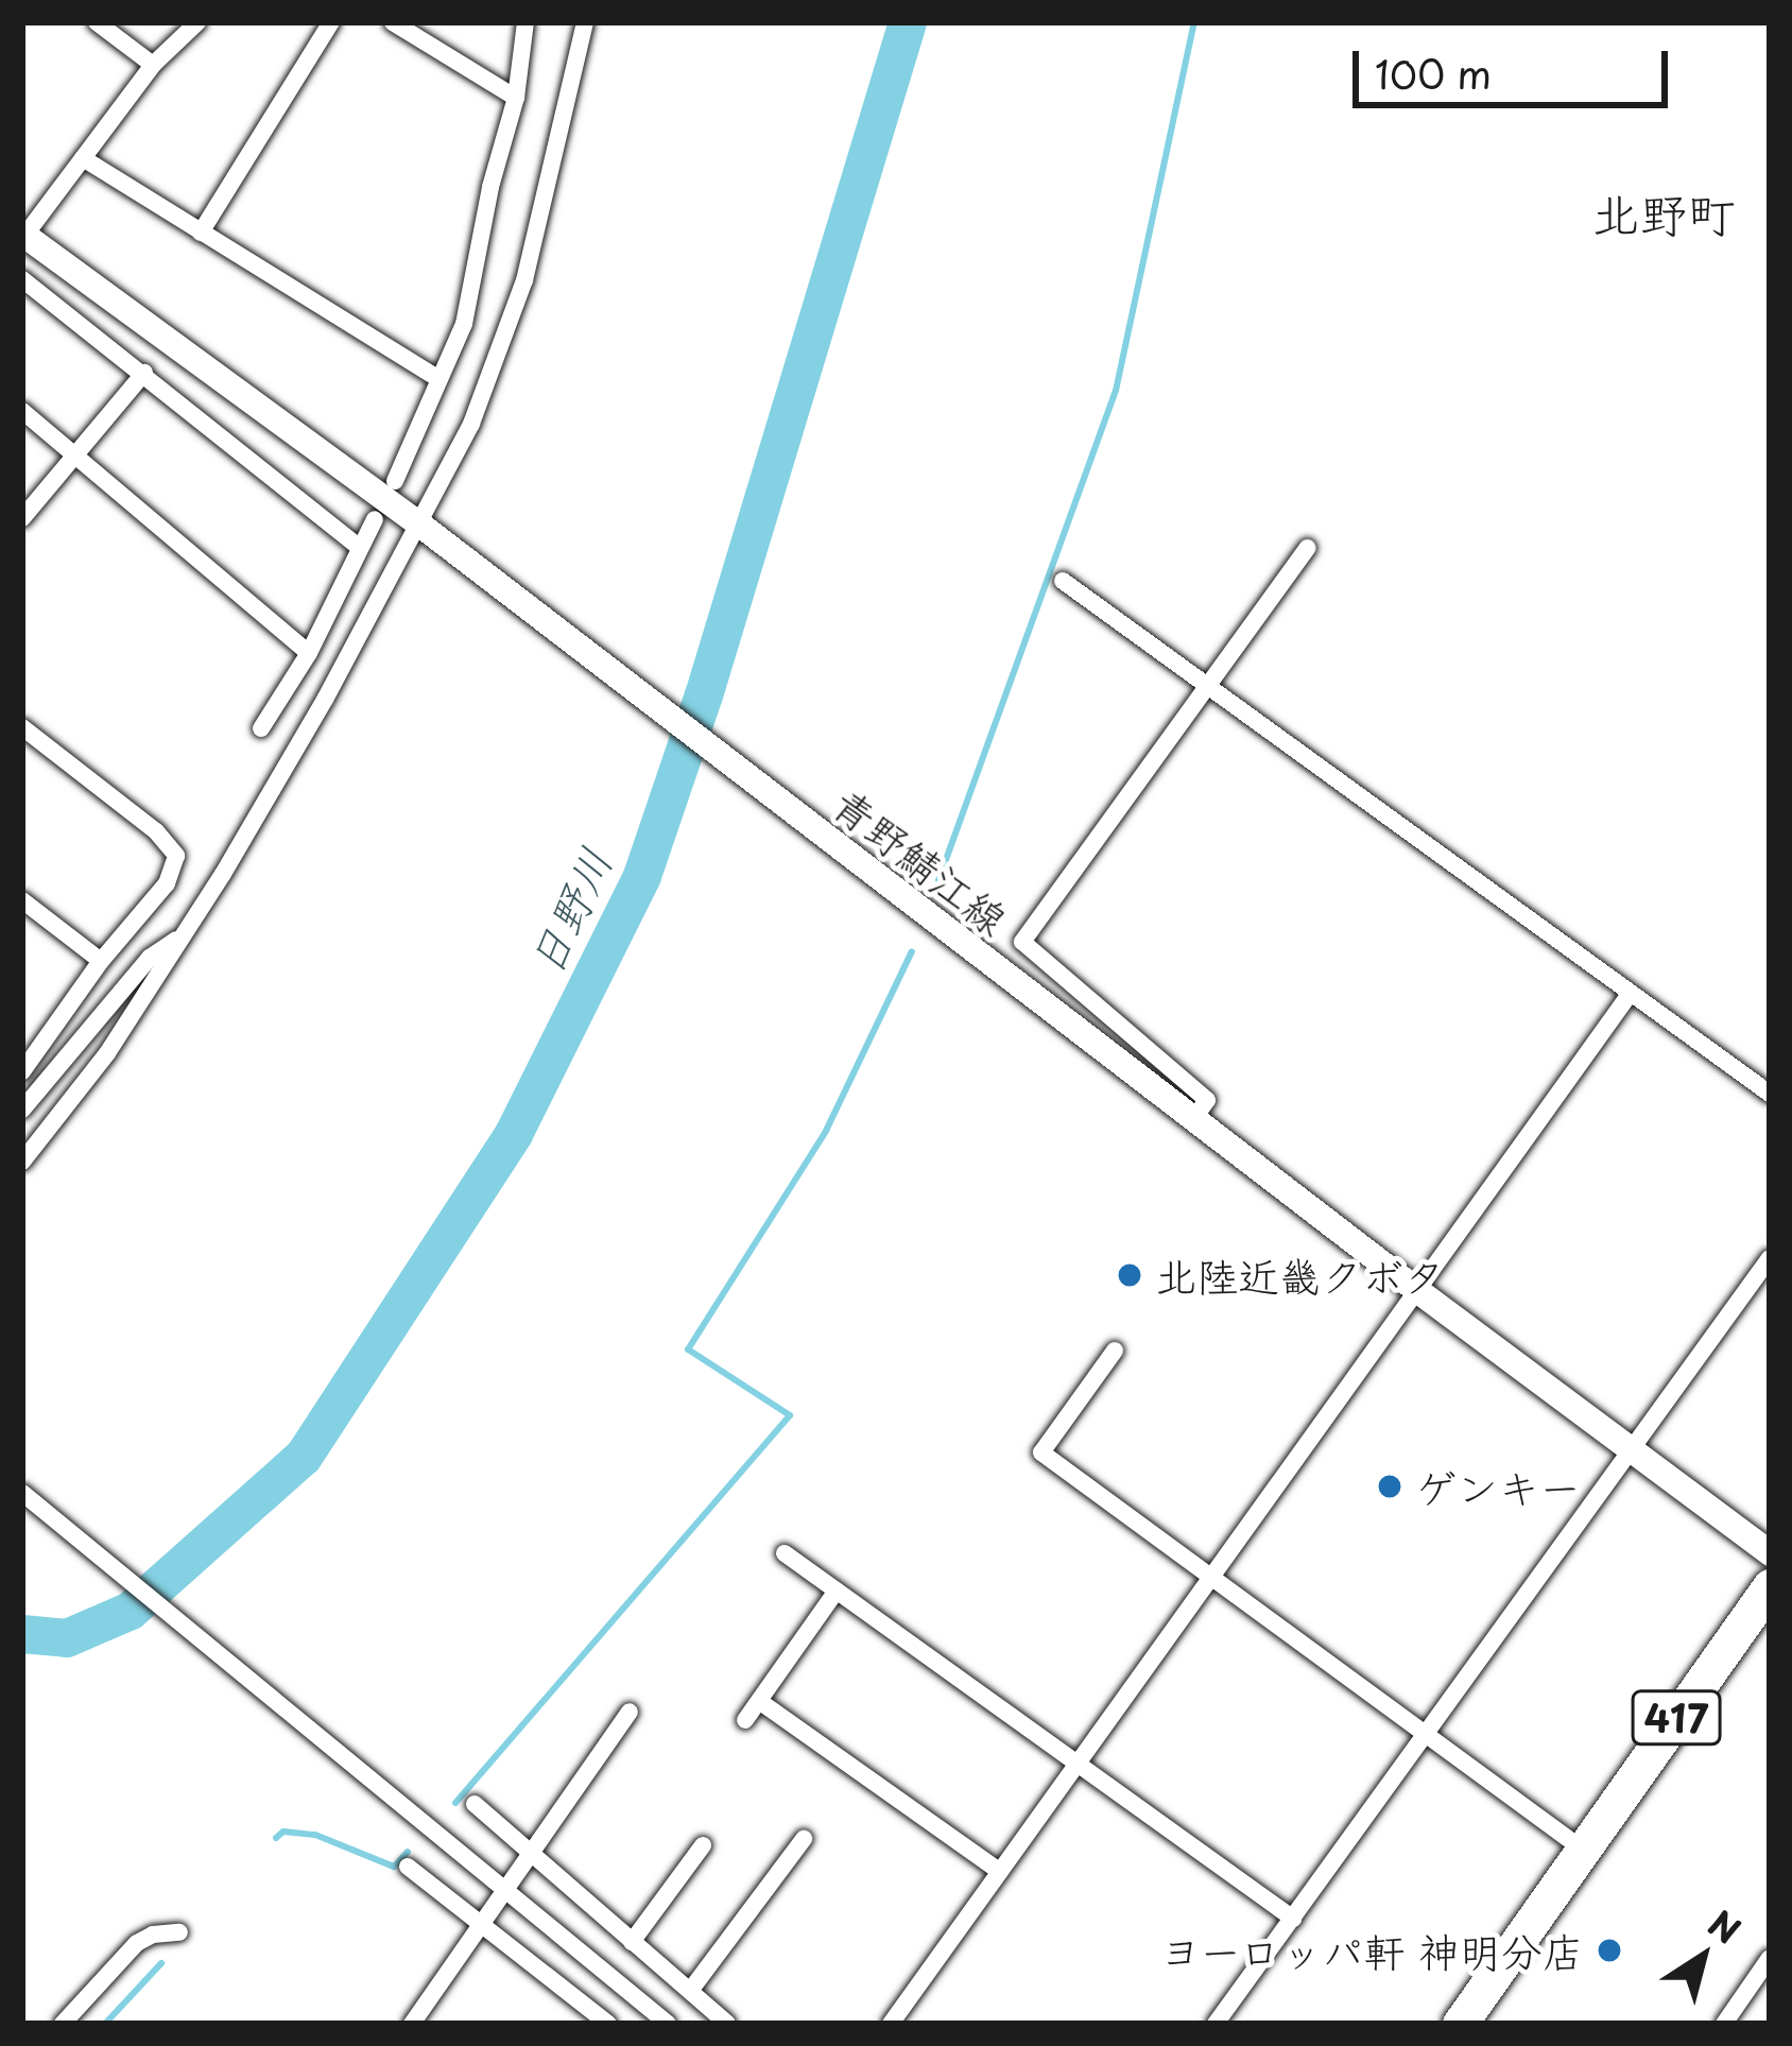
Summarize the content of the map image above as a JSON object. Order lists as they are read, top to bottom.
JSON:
{
  "streets": {
    "highway": ["417"],
    "main road": ["青野鯖江線"]
  },
  "districts": ["北野町"],
  "water": ["日野川"],
  "places": ["北陸近畿クボタ", "ゲンキー", "ヨーロッパ軒 神明分店"],
  "scale_bar": "100 m",
  "north": "top right"
}
